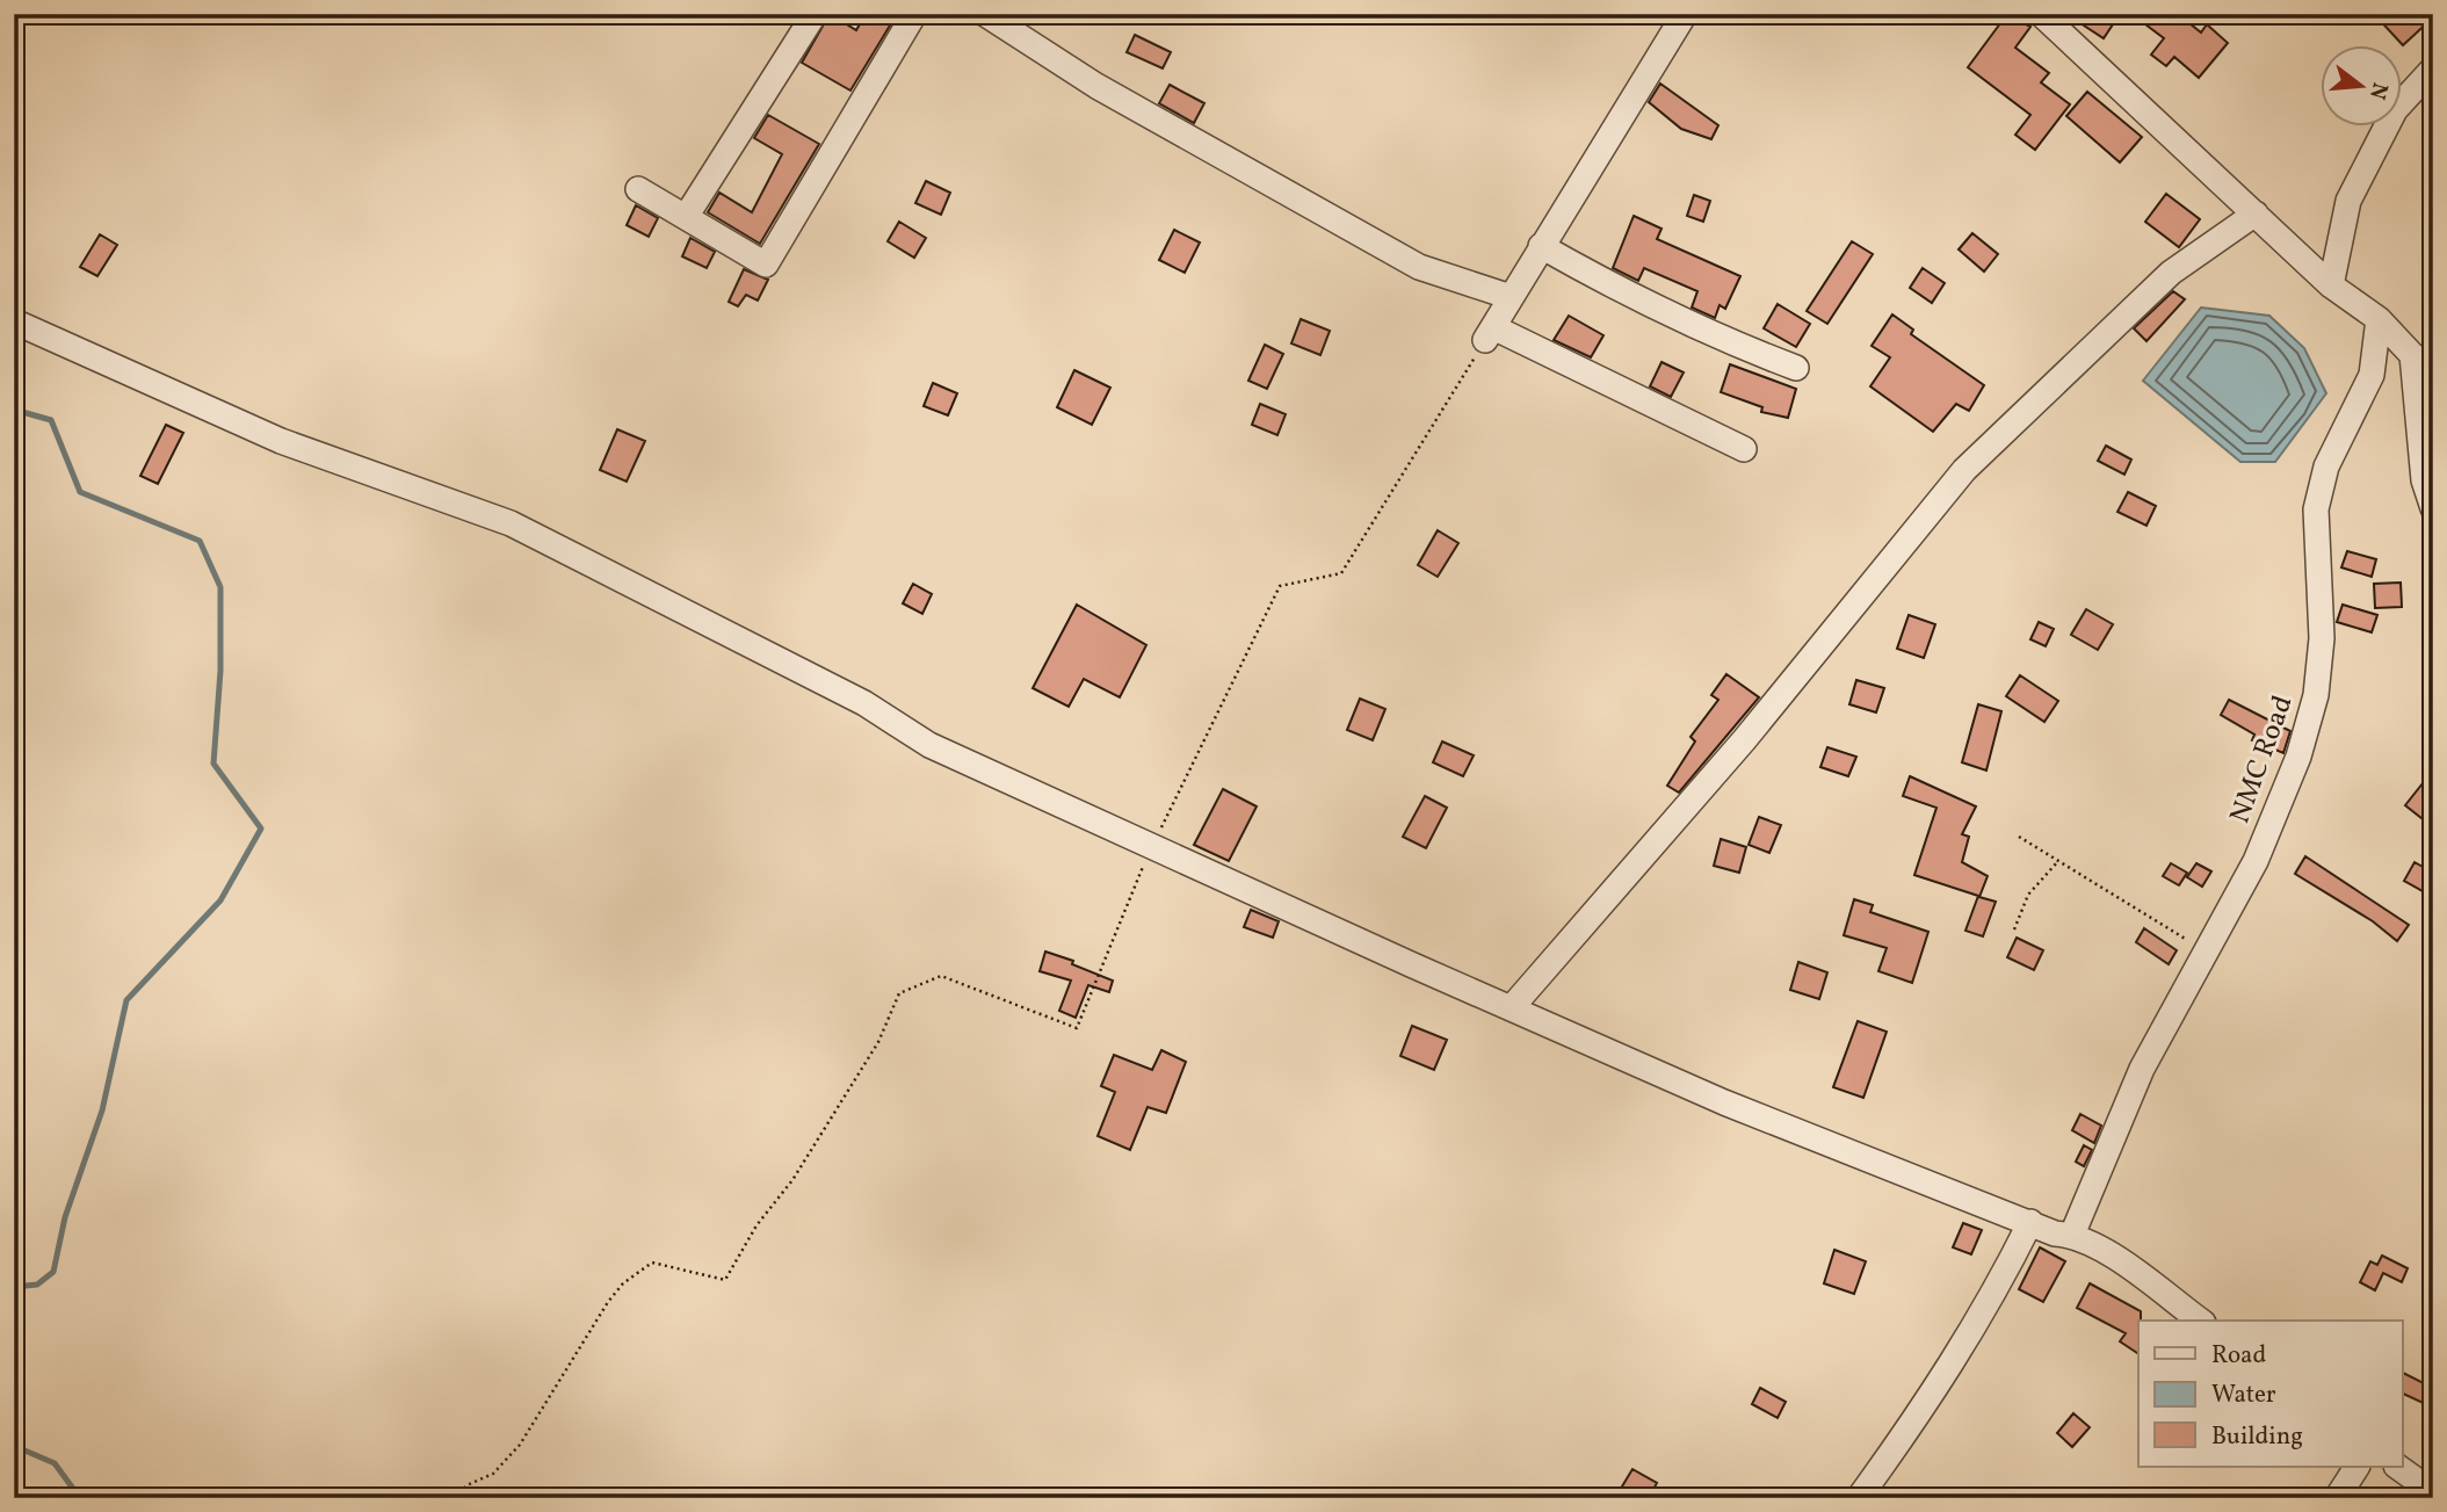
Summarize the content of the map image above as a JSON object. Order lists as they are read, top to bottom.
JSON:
{
  "streets": {
    "street": ["NMC Road"]
  },
  "legend": ["Road", "Water", "Building"],
  "north": "right"
}
